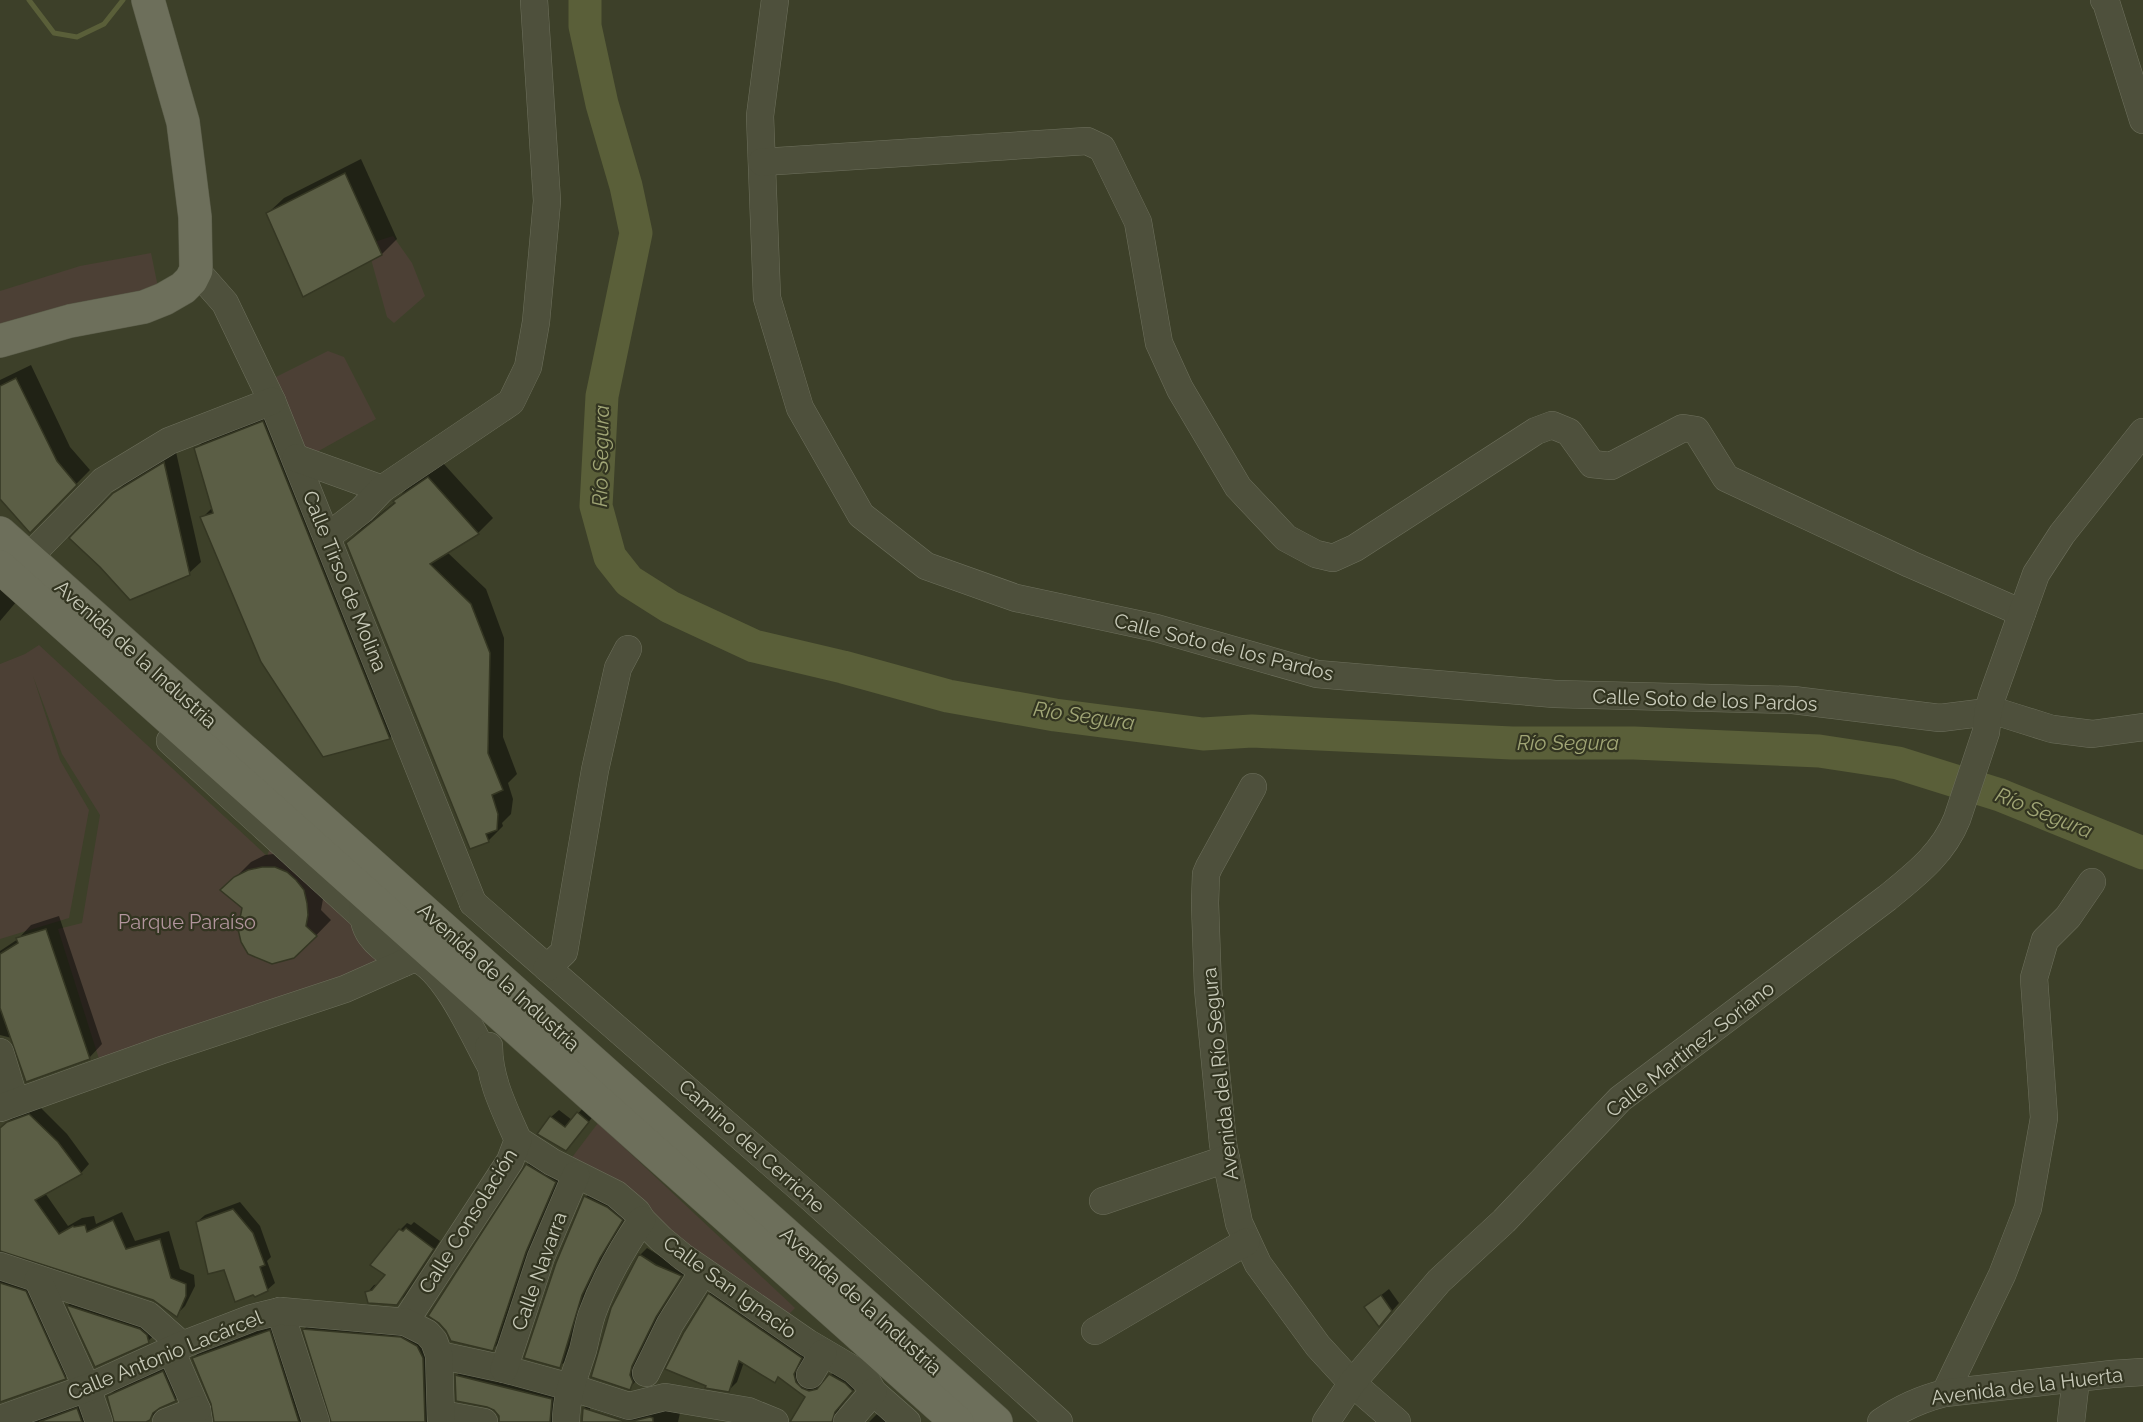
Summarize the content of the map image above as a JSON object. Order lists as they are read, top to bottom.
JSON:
{
  "streets": {
    "main road": ["Avenida de la Industria"],
    "street": [
      "Calle Tirso de Molina",
      "Calle Soto de los Pardos",
      "Calle Martínez Soriano",
      "Avenida del Río Segura",
      "Camino del Cerriche",
      "Calle Consolación",
      "Calle Navarra",
      "Calle San Ignacio",
      "Calle Antonio Lacárcel",
      "Avenida de la Huerta"
    ]
  },
  "crossings": [
    ["Calle Tirso de Molina", "Camino del Cerriche"],
    ["Calle Soto de los Pardos", "Calle Martínez Soriano"],
    ["Avenida de la Industria", "Calle Consolación"],
    ["Calle Martínez Soriano", "Avenida del Río Segura"],
    ["Calle Consolación", "Calle San Ignacio"],
    ["Calle Consolación", "Calle Antonio Lacárcel"],
    ["Calle Navarra", "Calle San Ignacio"]
  ],
  "water": ["Río Segura"],
  "parks": ["Parque Paraíso"]
}
